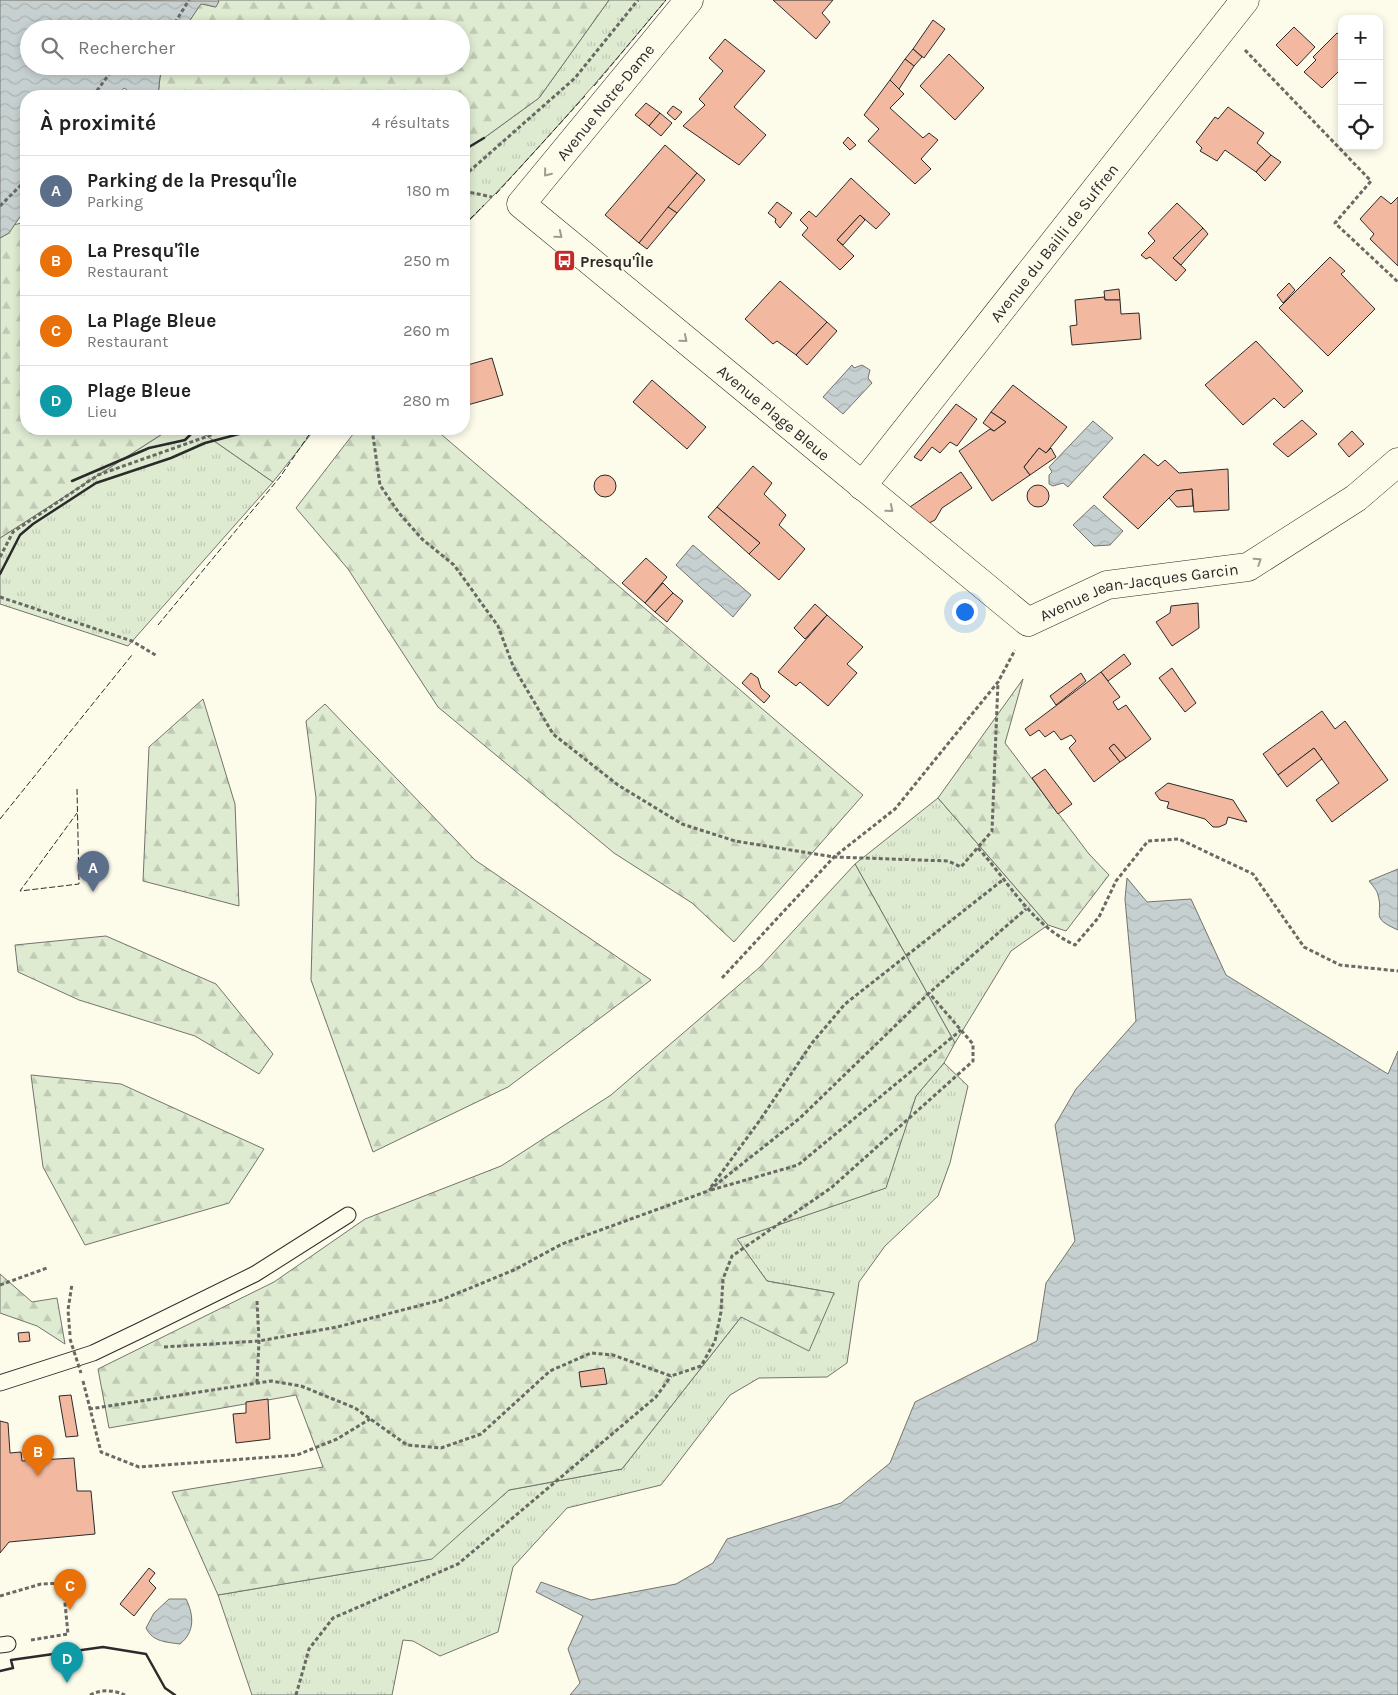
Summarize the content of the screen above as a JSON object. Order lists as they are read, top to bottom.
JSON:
{
  "streets": {
    "street": [
      "Avenue Notre-Dame",
      "Avenue du Bailli de Suffren",
      "Avenue Plage Bleue",
      "Avenue Jean-Jacques Garcin"
    ]
  },
  "crossings": [
    ["Avenue Notre-Dame", "Avenue Plage Bleue"],
    ["Avenue du Bailli de Suffren", "Avenue Plage Bleue"],
    ["Avenue Plage Bleue", "Avenue Jean-Jacques Garcin"]
  ],
  "one_way": ["Avenue Notre-Dame", "Avenue Plage Bleue", "Avenue Jean-Jacques Garcin"],
  "places": {
    "bus stop": ["Presqu'Île"]
  },
  "page": {
    "map_buttons": ["+", "−"],
    "search": "Rechercher",
    "heading": ["À proximité", "4 résultats"],
    "list": [
      {
        "mark": "A",
        "name": "Parking de la Presqu'Île",
        "note": "Parking",
        "value": "180 m"
      },
      {
        "mark": "B",
        "name": "La Presqu'île",
        "note": "Restaurant",
        "value": "250 m"
      },
      {
        "mark": "C",
        "name": "La Plage Bleue",
        "note": "Restaurant",
        "value": "260 m"
      },
      {
        "mark": "D",
        "name": "Plage Bleue",
        "note": "Lieu",
        "value": "280 m"
      }
    ],
    "pins": [
      "A",
      "B",
      "C",
      "D"
    ]
  }
}
